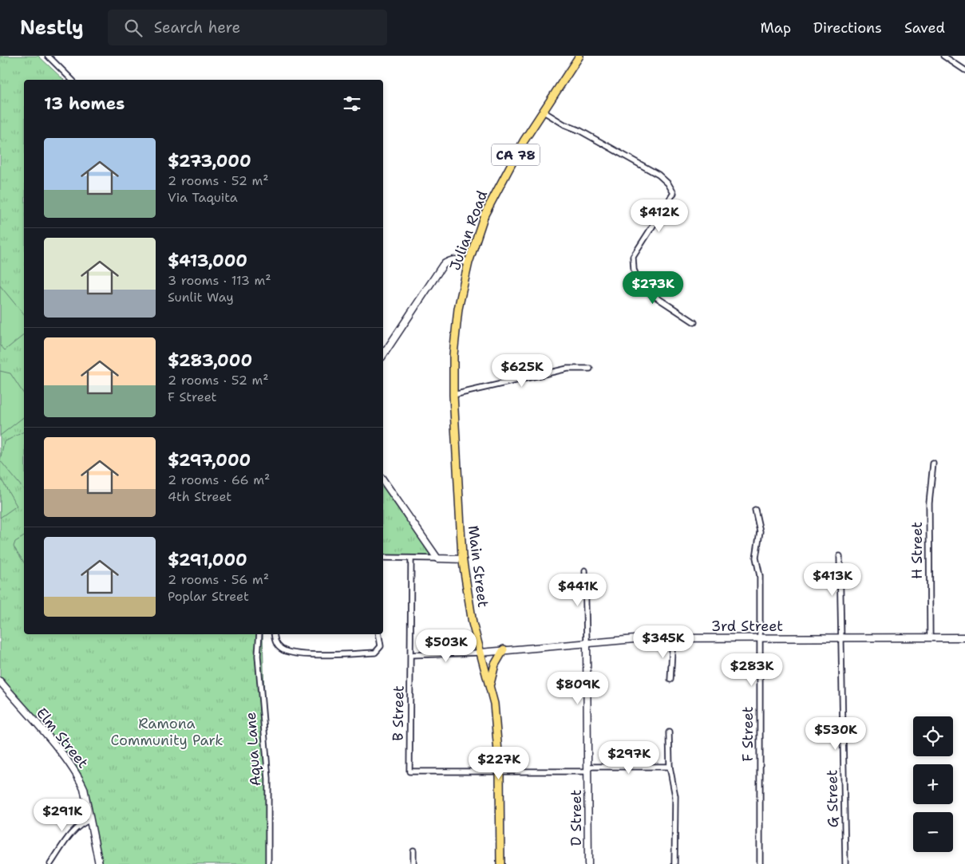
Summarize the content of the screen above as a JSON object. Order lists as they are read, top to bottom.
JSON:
{
  "streets": {
    "main road": ["CA 78", "Julian Road", "Main Street"],
    "street": [
      "H Street",
      "3rd Street",
      "B Street",
      "F Street",
      "Elm Street",
      "Aqua Lane",
      "G Street",
      "D Street"
    ]
  },
  "crossings": [
    ["Julian Road", "Main Street"],
    ["H Street", "3rd Street"],
    ["Main Street", "3rd Street"],
    ["Main Street", "B Street"],
    ["3rd Street", "B Street"],
    ["3rd Street", "F Street"],
    ["3rd Street", "G Street"],
    ["3rd Street", "D Street"]
  ],
  "parks": ["Ramona Community Park"],
  "page": {
    "header": "Nestly",
    "search": "Search here",
    "nav": ["Map", "Directions", "Saved"],
    "heading": "13 homes",
    "list": [
      {
        "name": "$273,000",
        "note": "2 rooms · 52 m² · Via Taquita"
      },
      {
        "name": "$413,000",
        "note": "3 rooms · 113 m² · Sunlit Way"
      },
      {
        "name": "$283,000",
        "note": "2 rooms · 52 m² · F Street"
      },
      {
        "name": "$297,000",
        "note": "2 rooms · 66 m² · 4th Street"
      },
      {
        "name": "$291,000",
        "note": "2 rooms · 56 m² · Poplar Street"
      }
    ],
    "price": [
      "$412K",
      "$273K",
      "$625K",
      "$413K",
      "$441K",
      "$345K",
      "$503K",
      "$283K",
      "$809K",
      "$530K",
      "$297K",
      "$227K",
      "$291K"
    ],
    "map_buttons": ["+", "−"]
  }
}
